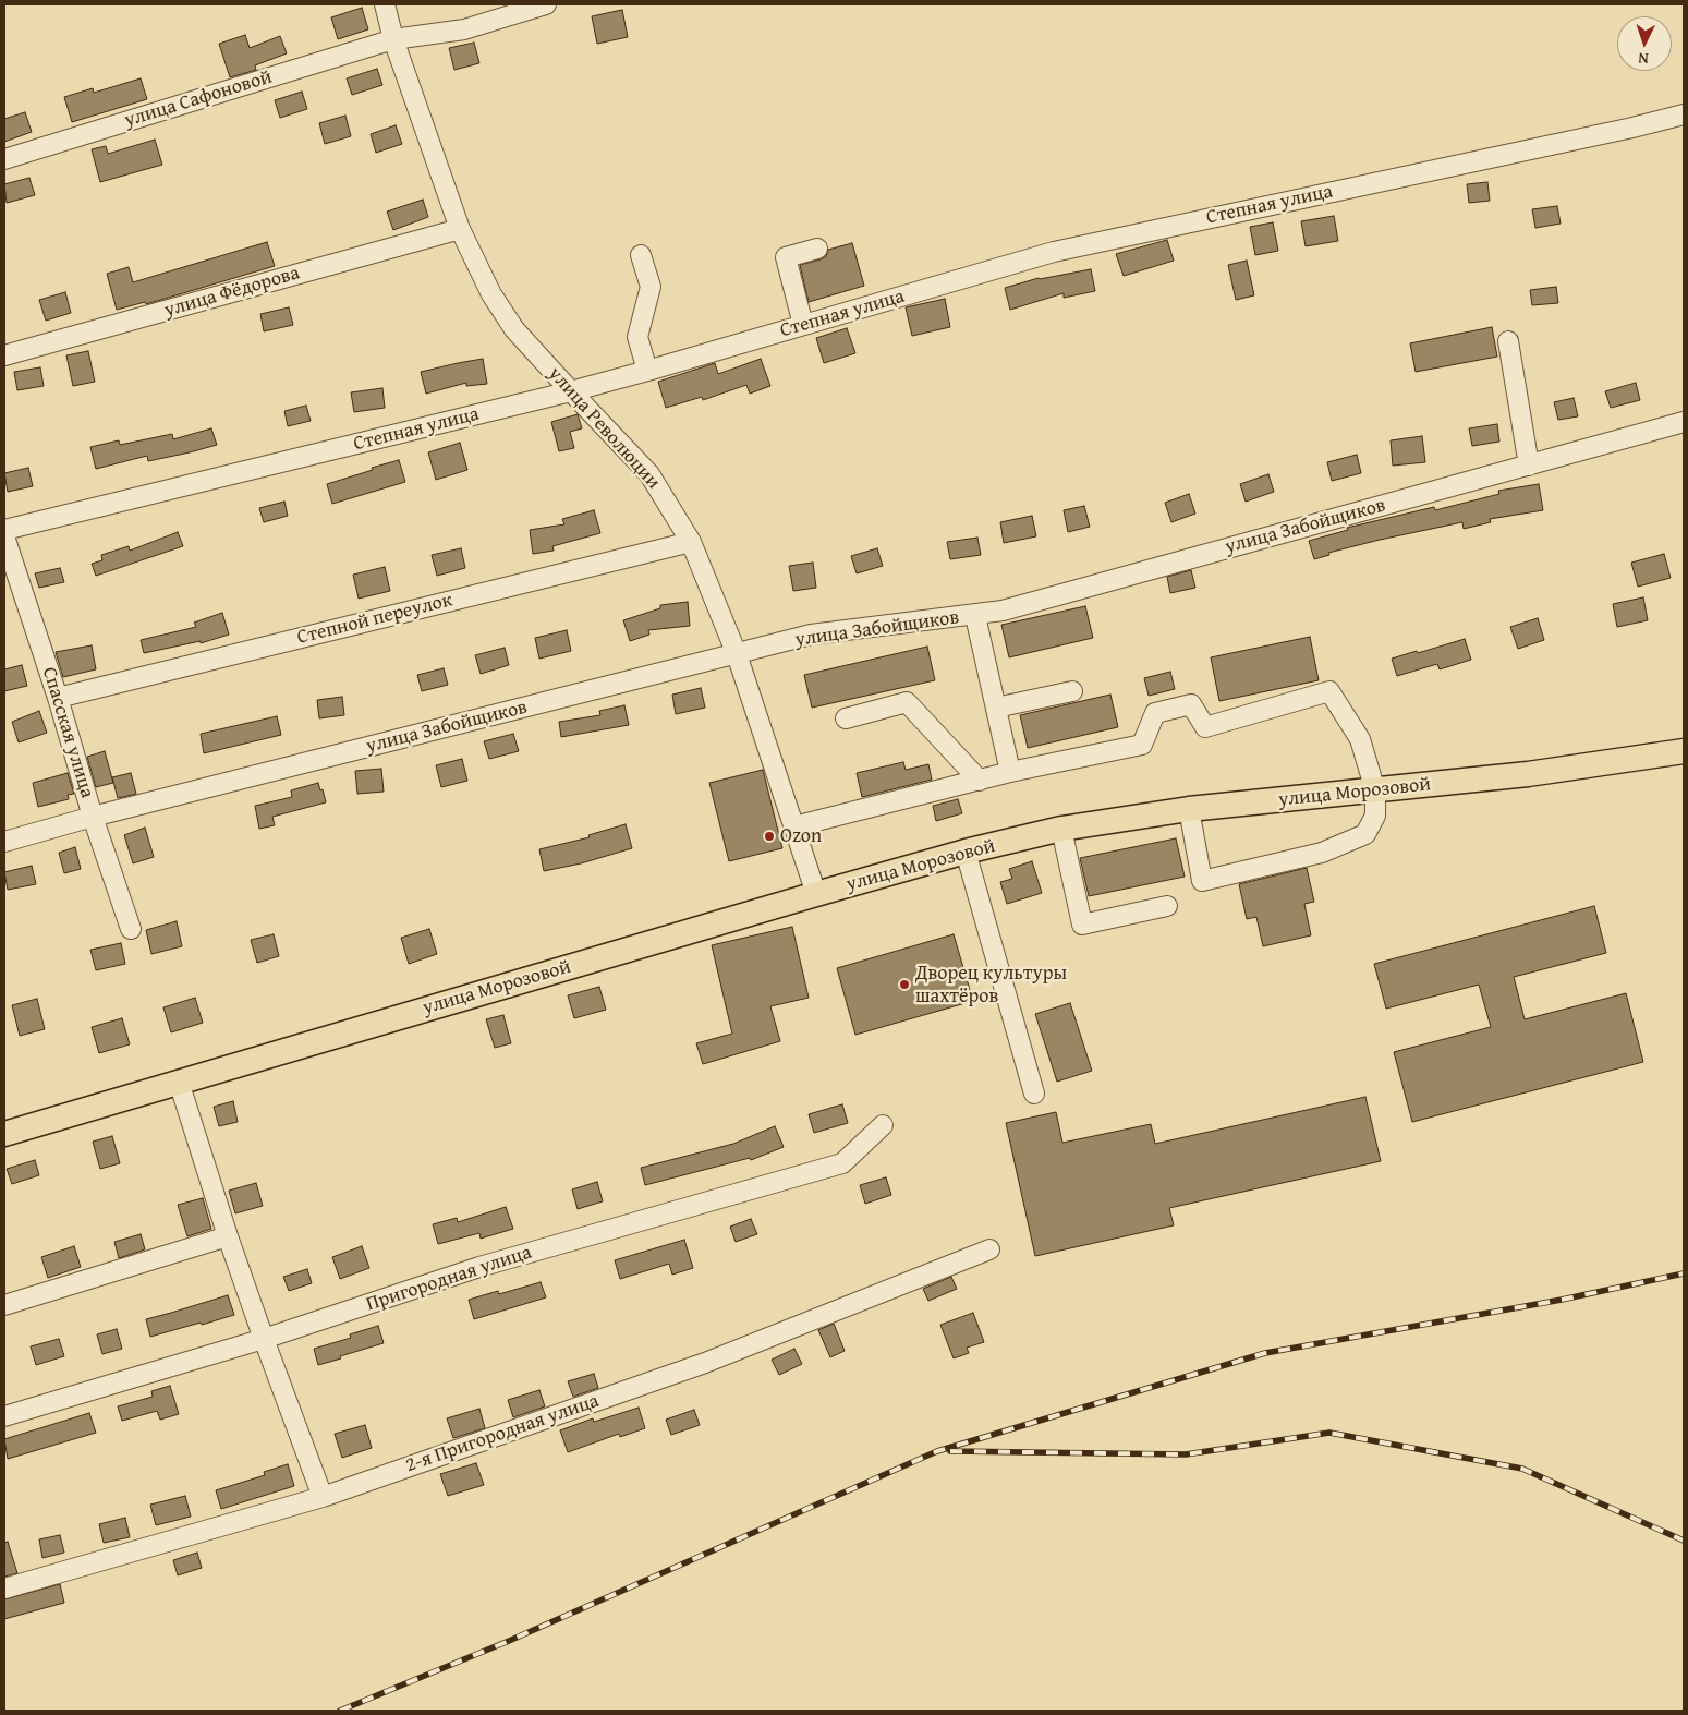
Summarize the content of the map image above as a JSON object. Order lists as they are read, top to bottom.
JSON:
{
  "streets": {
    "main road": ["улица Морозовой"],
    "street": [
      "улица Сафоновой",
      "Степная улица",
      "улица Фёдорова",
      "улица Революции",
      "улица Забойщиков",
      "Степной переулок",
      "Спасская улица",
      "Пригородная улица",
      "2-я Пригородная улица"
    ]
  },
  "crossings": [
    ["улица Сафоновой", "улица Революции"],
    ["Степная улица", "улица Революции"],
    ["улица Фёдорова", "улица Революции"],
    ["улица Революции", "улица Забойщиков"],
    ["улица Революции", "Степной переулок"],
    ["улица Революции", "улица Морозовой"],
    ["улица Забойщиков", "Спасская улица"],
    ["Степной переулок", "Спасская улица"]
  ],
  "places": ["Ozon", "Дворец культуры шахтёров"],
  "north": "bottom"
}
